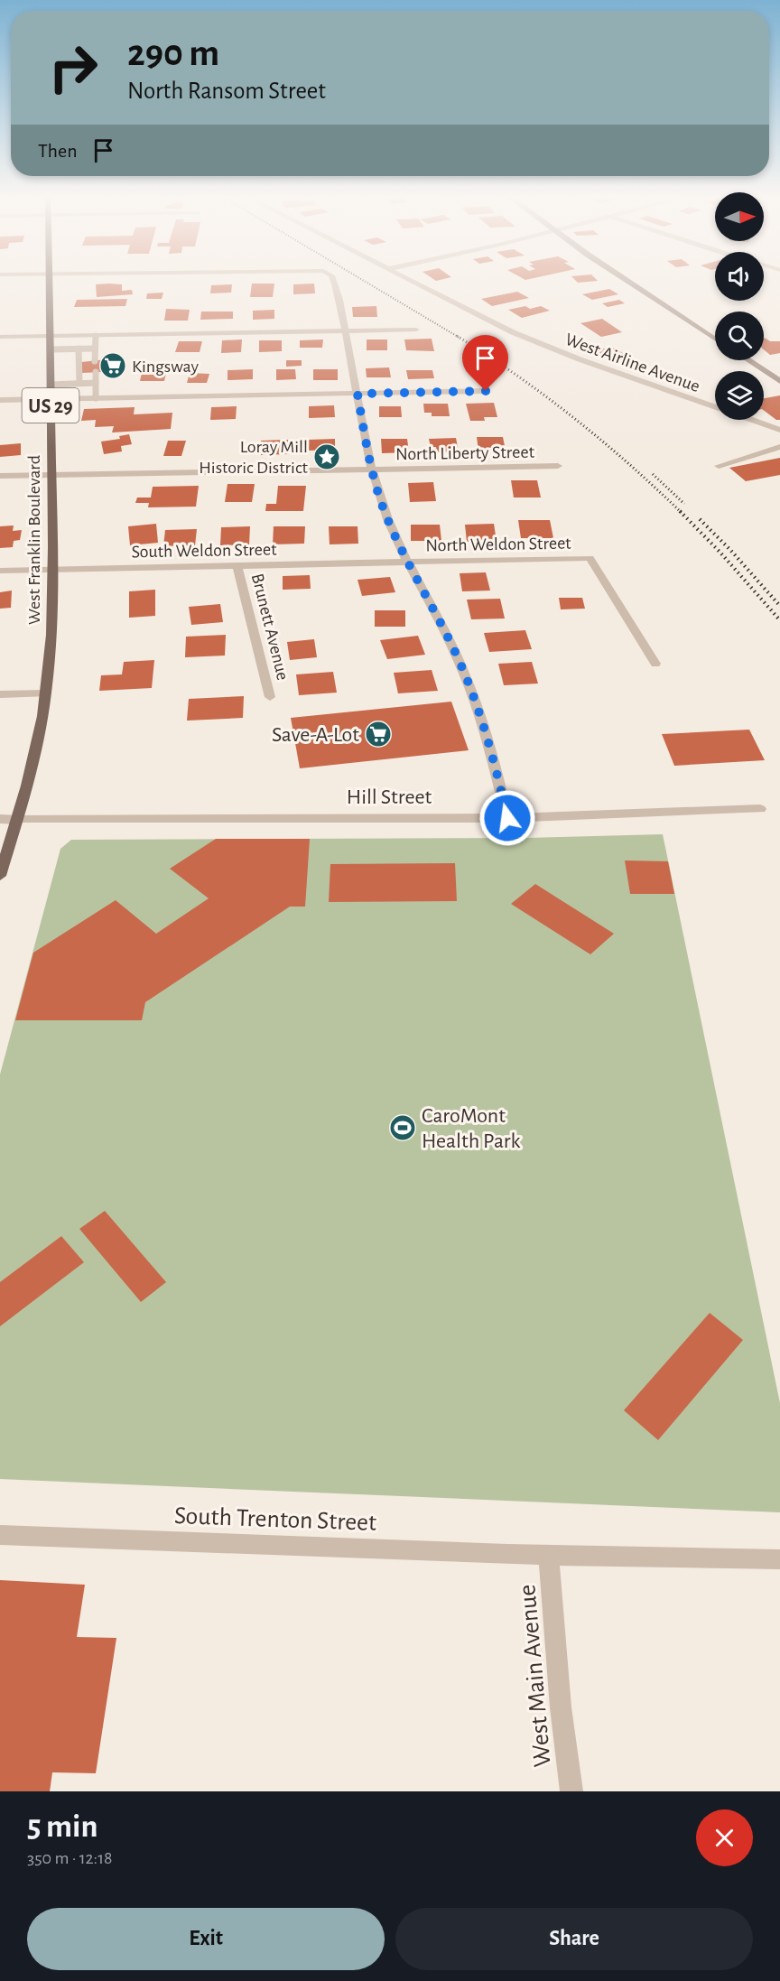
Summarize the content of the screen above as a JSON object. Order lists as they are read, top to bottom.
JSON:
{
  "streets": {
    "main road": ["US 29", "West Franklin Boulevard"],
    "street": [
      "West Airline Avenue",
      "North Liberty Street",
      "North Weldon Street",
      "South Weldon Street",
      "Brunett Avenue",
      "Hill Street",
      "South Trenton Street",
      "West Main Avenue"
    ]
  },
  "crossings": [
    ["North Liberty Street", "West Franklin Boulevard"],
    ["West Franklin Boulevard", "South Weldon Street"],
    ["West Franklin Boulevard", "Hill Street"],
    ["North Weldon Street", "South Weldon Street"],
    ["South Weldon Street", "Brunett Avenue"],
    ["South Trenton Street", "West Main Avenue"]
  ],
  "places": {
    "supermarket": ["Kingsway", "Save-A-Lot"],
    "place": ["Loray Mill Historic District"],
    "sports": ["CaroMont Health Park"]
  },
  "north": "right",
  "page": {
    "turn": ["290 m", "North Ransom Street"],
    "then": "Then",
    "heading": ["5 min", "350 m · 12:18"],
    "buttons": ["Exit", "Share"]
  }
}
